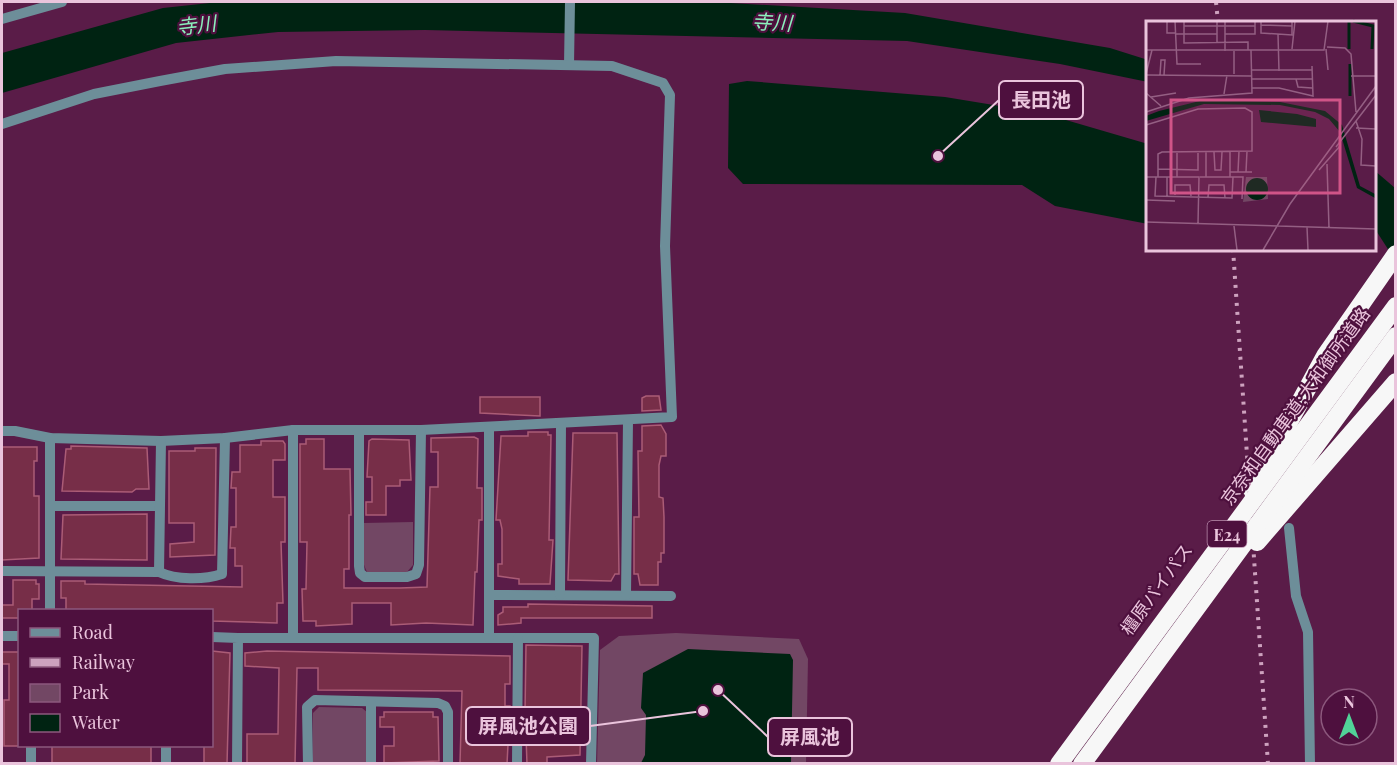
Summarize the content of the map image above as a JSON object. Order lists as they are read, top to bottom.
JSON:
{
  "streets": {
    "highway": ["京奈和自動車道;大和御所道路", "E24", "橿原バイパス"]
  },
  "water": ["寺川"],
  "places": ["長田池", "屏風池", "屏風池公園"],
  "legend": [
    "Road",
    "Railway",
    "Park",
    "Water"
  ],
  "north": "top"
}
